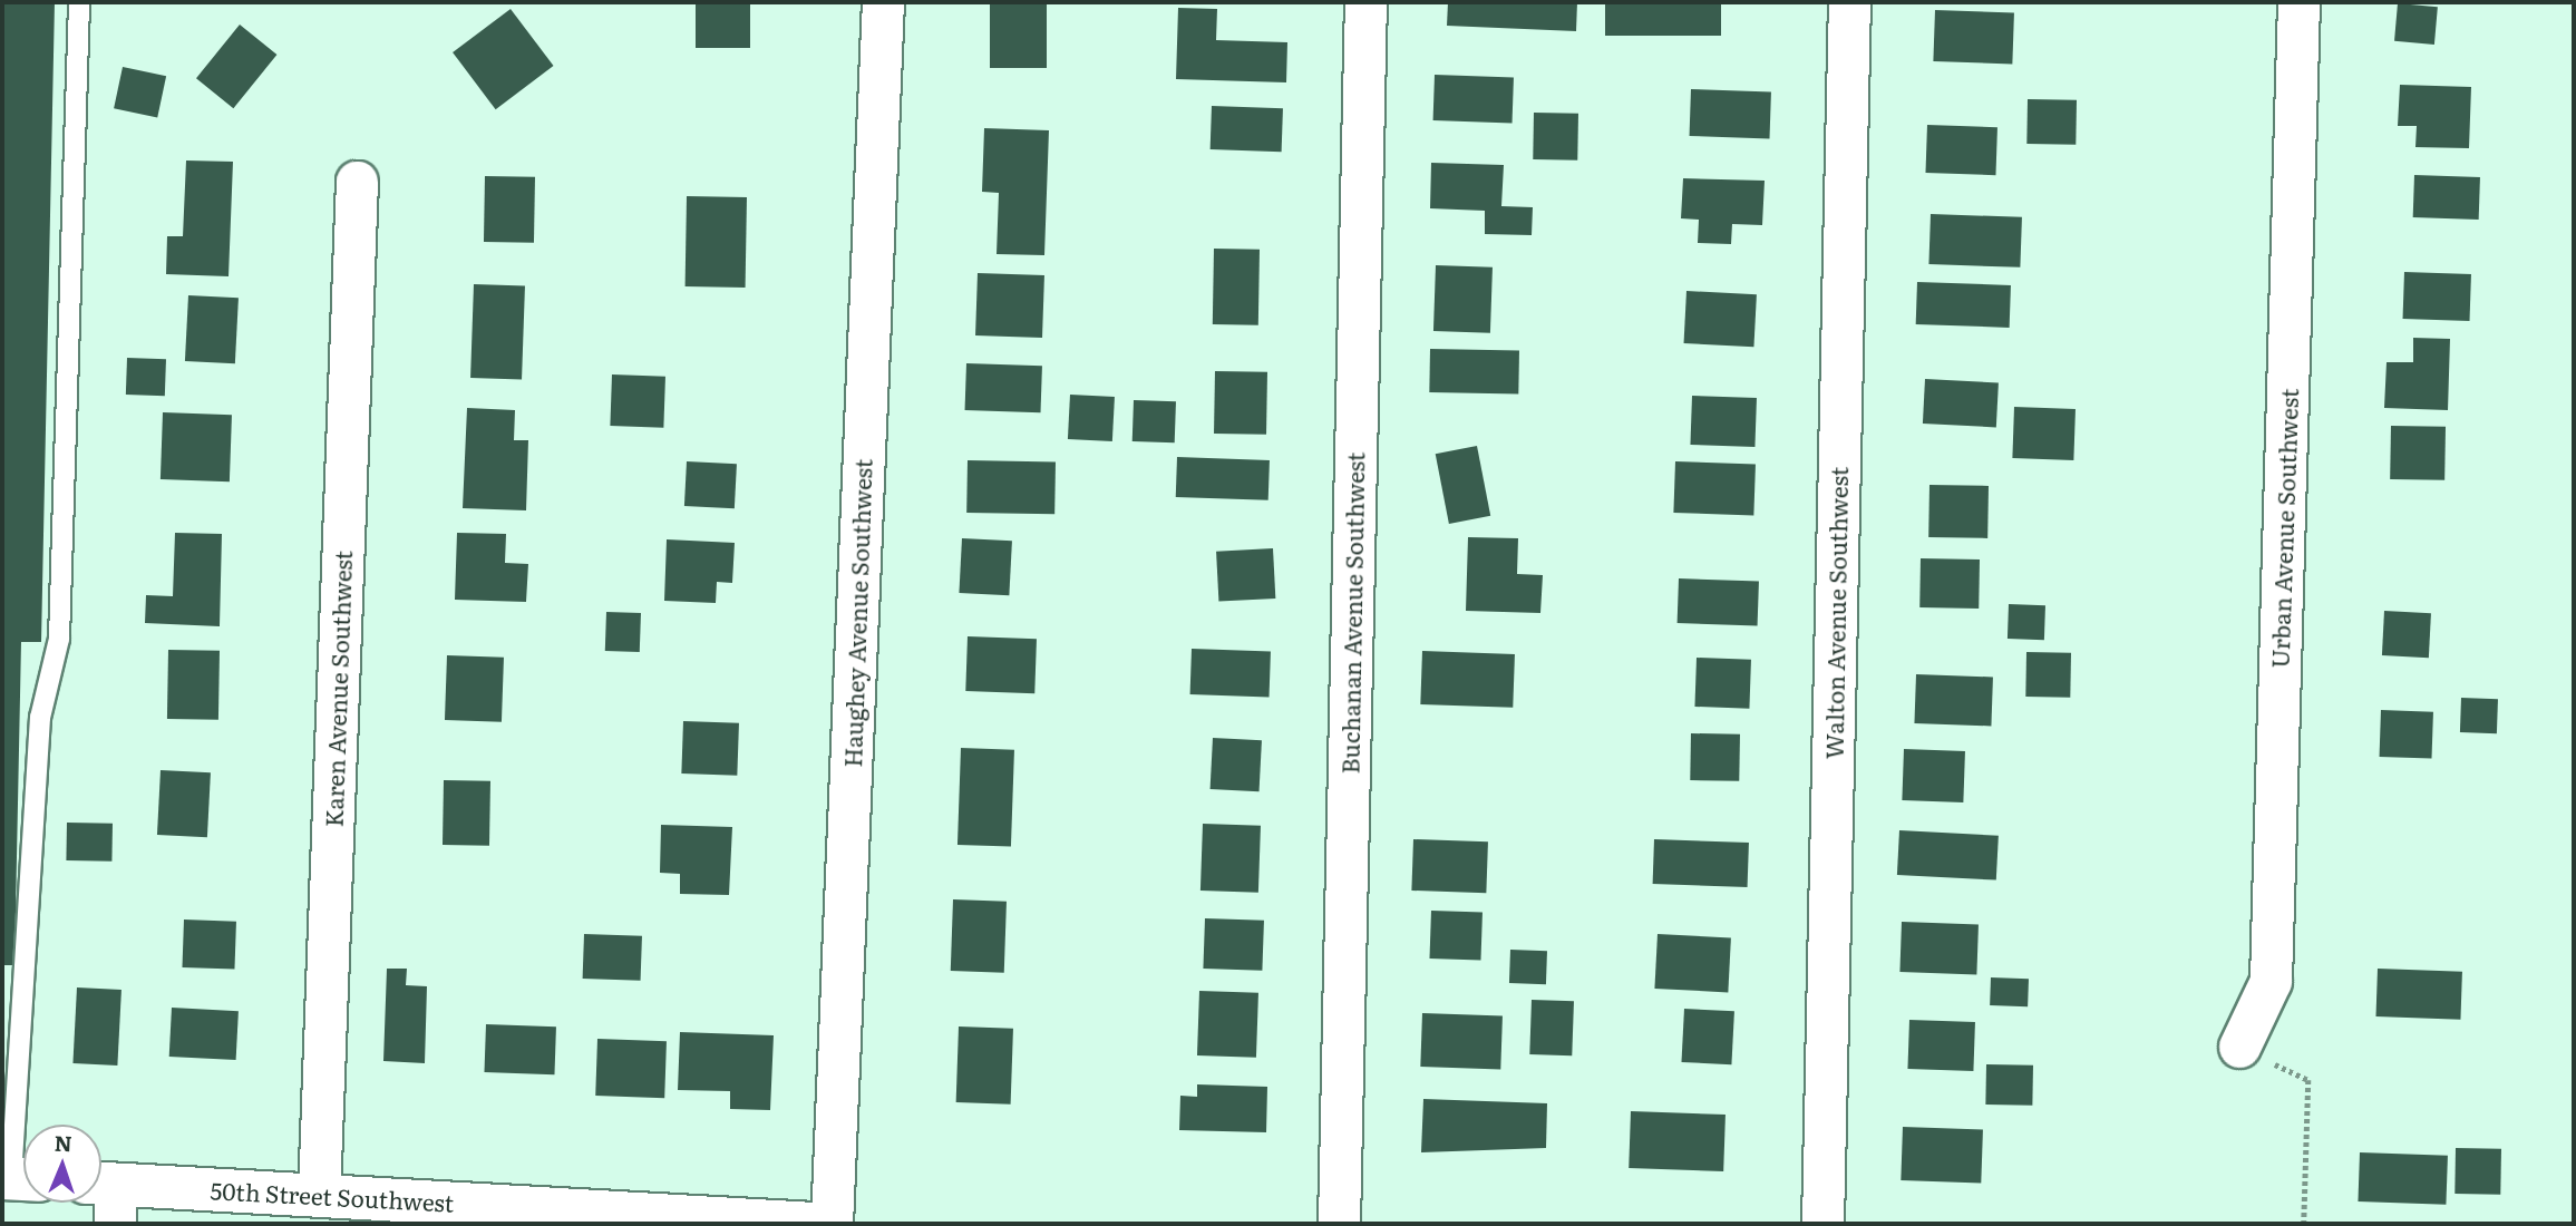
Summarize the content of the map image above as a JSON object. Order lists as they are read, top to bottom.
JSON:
{
  "streets": {
    "street": [
      "Urban Avenue Southwest",
      "Haughey Avenue Southwest",
      "Buchanan Avenue Southwest",
      "Walton Avenue Southwest",
      "Karen Avenue Southwest",
      "50th Street Southwest"
    ]
  },
  "crossings": [
    ["Karen Avenue Southwest", "50th Street Southwest"]
  ],
  "north": "top"
}
